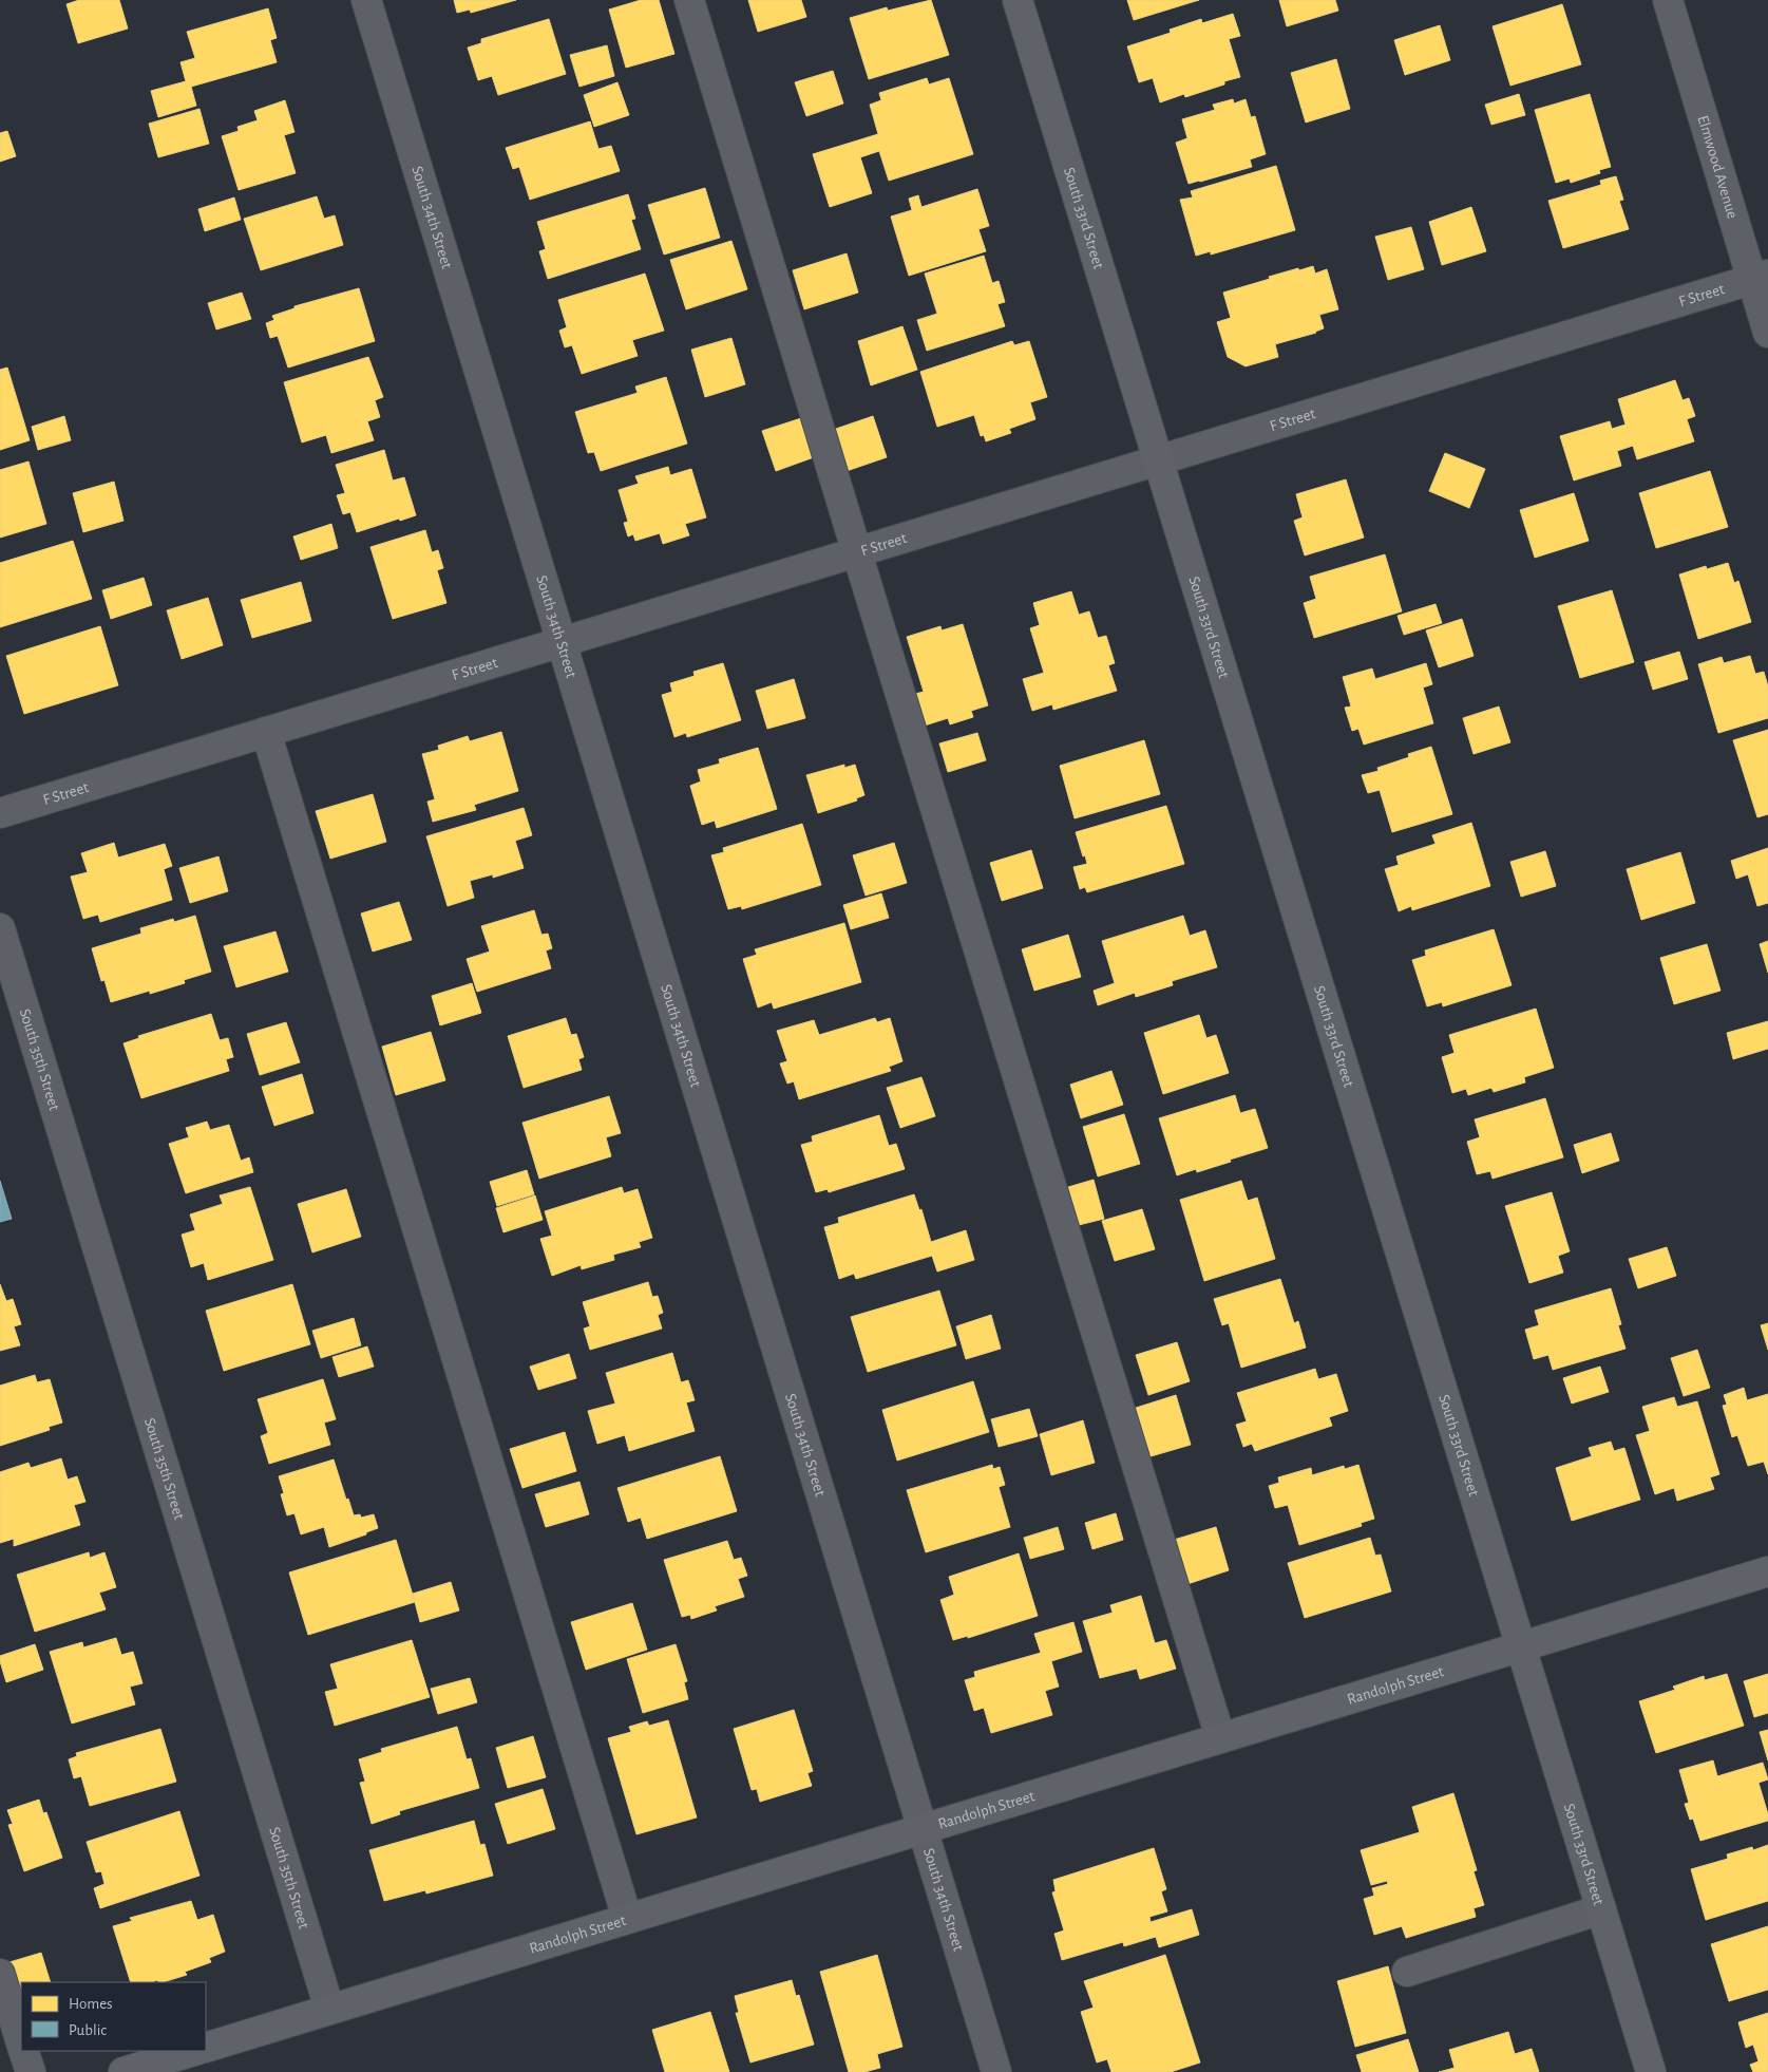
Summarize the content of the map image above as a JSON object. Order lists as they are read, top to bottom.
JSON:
{
  "streets": {
    "main road": ["South 33rd Street", "Randolph Street"],
    "street": [
      "Elmwood Avenue",
      "South 34th Street",
      "F Street",
      "South 35th Street"
    ]
  },
  "crossings": [
    ["Elmwood Avenue", "F Street"],
    ["South 34th Street", "F Street"],
    ["South 34th Street", "Randolph Street"],
    ["South 33rd Street", "F Street"],
    ["South 33rd Street", "Randolph Street"],
    ["South 35th Street", "Randolph Street"]
  ],
  "legend": ["Homes", "Public"]
}
